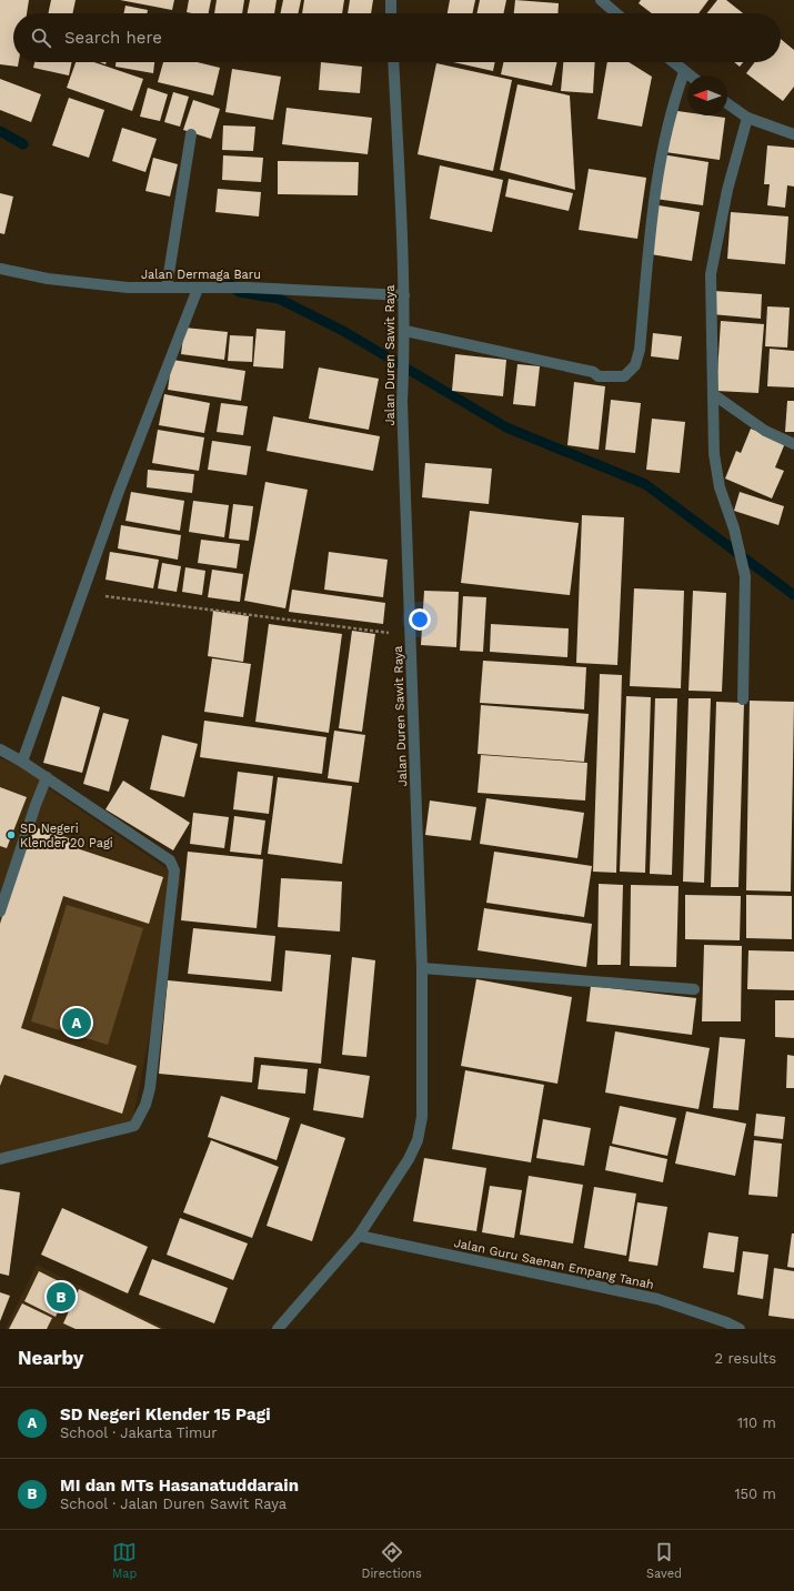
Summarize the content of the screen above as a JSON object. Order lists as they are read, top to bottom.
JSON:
{
  "streets": {
    "street": ["Jalan Dermaga Baru", "Jalan Duren Sawit Raya", "Jalan Guru Saenan Empang Tanah"]
  },
  "crossings": [
    ["Jalan Dermaga Baru", "Jalan Duren Sawit Raya"],
    ["Jalan Duren Sawit Raya", "Jalan Guru Saenan Empang Tanah"]
  ],
  "places": ["SD Negeri Klender 20 Pagi"],
  "north": "left",
  "page": {
    "search": "Search here",
    "pins": ["A", "B"],
    "heading": ["Nearby", "2 results"],
    "list": [
      {
        "mark": "A",
        "name": "SD Negeri Klender 15 Pagi",
        "note": "School · Jakarta Timur",
        "value": "110 m"
      },
      {
        "mark": "B",
        "name": "MI dan MTs Hasanatuddarain",
        "note": "School · Jalan Duren Sawit Raya",
        "value": "150 m"
      }
    ],
    "nav": ["Map", "Directions", "Saved"]
  }
}
